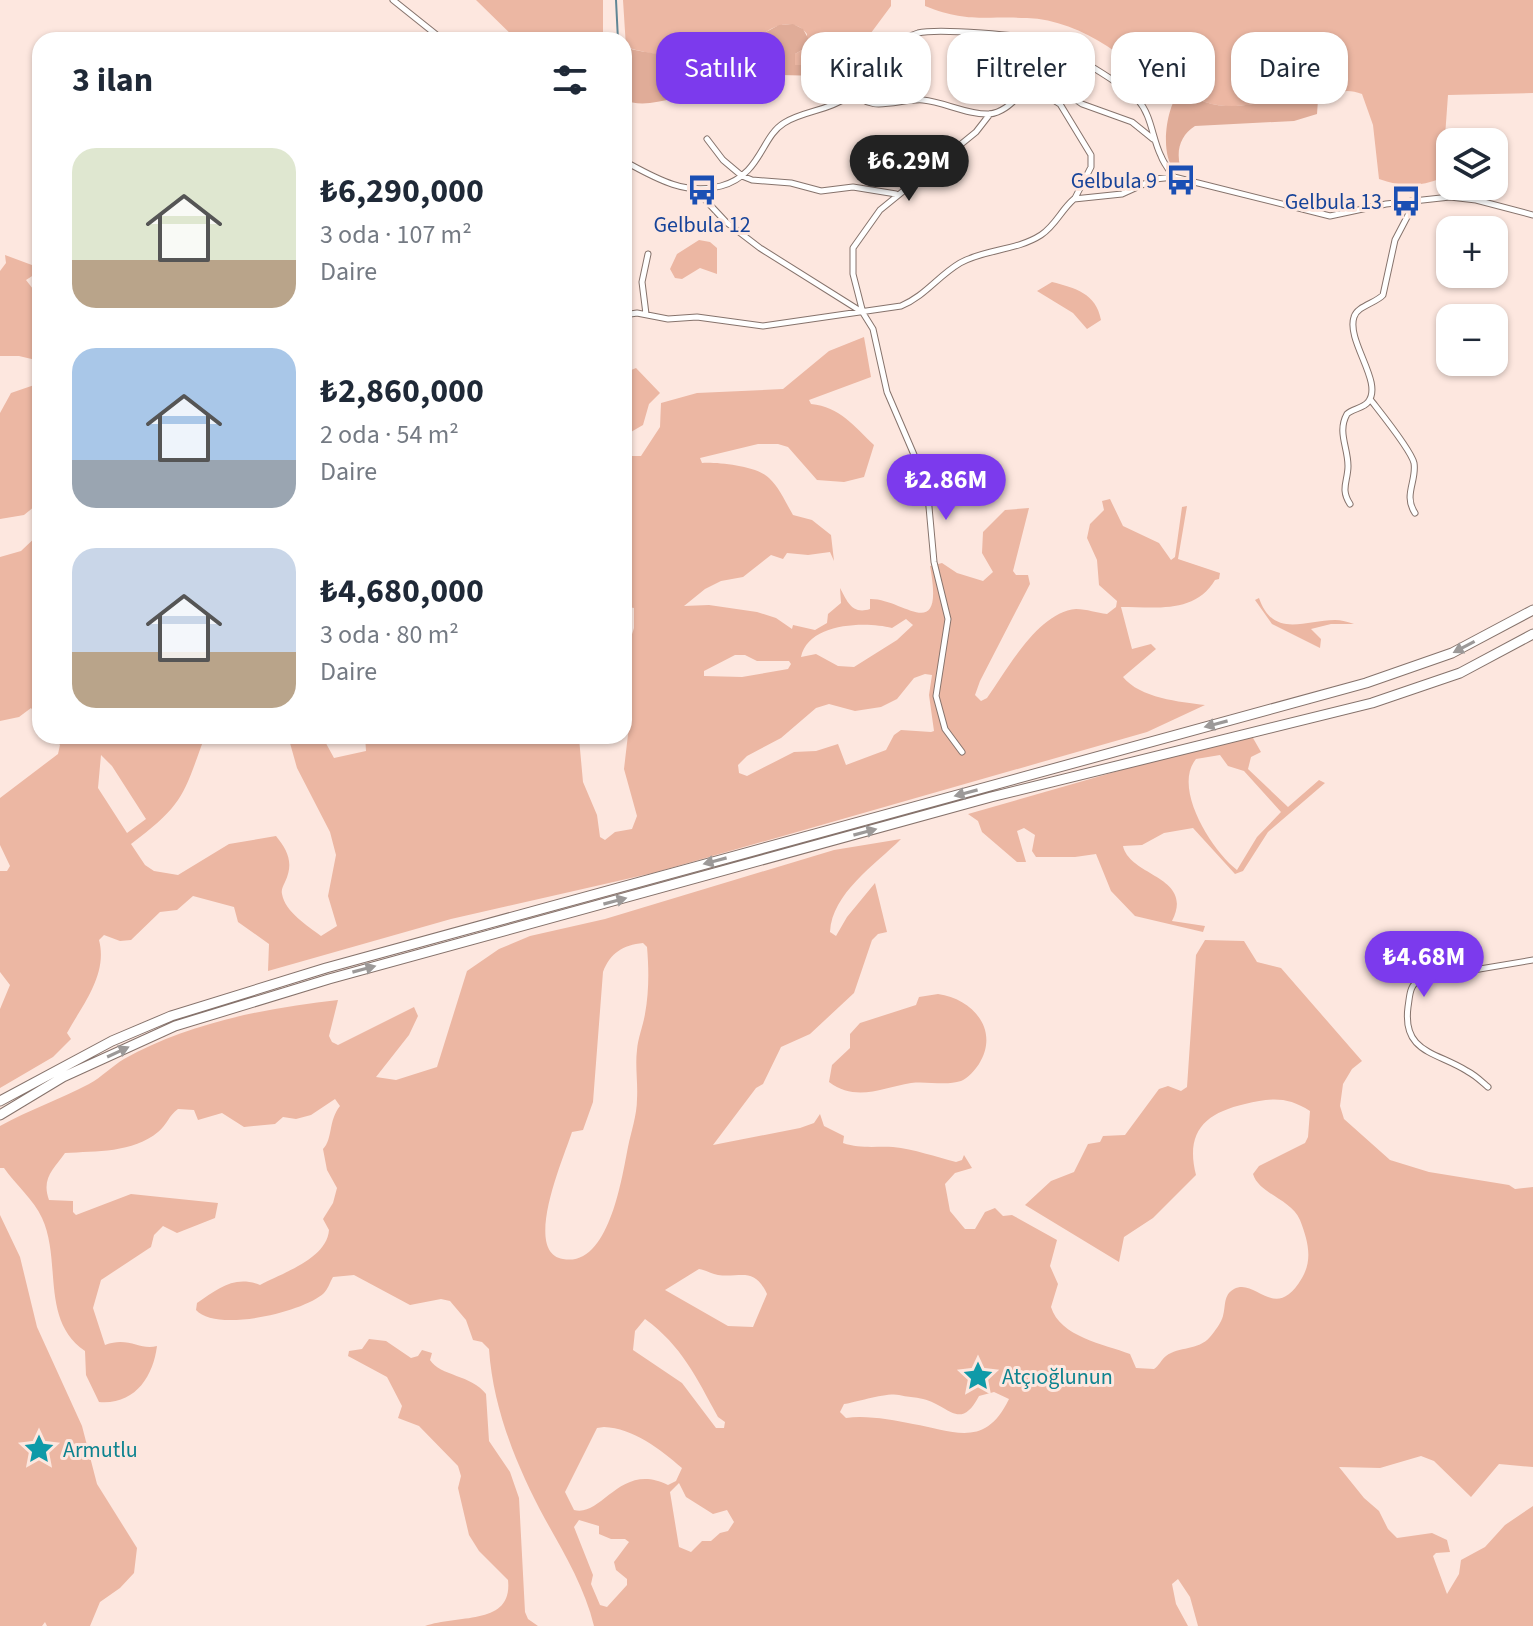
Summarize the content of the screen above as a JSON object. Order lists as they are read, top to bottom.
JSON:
{
  "places": {
    "bus stop": ["Gelbula 9", "Gelbula 12", "Gelbula 13"],
    "place": ["Atçıoğlunun", "Armutlu"]
  },
  "page": {
    "chip": [
      "Satılık",
      "Kiralık",
      "Filtreler",
      "Yeni",
      "Daire"
    ],
    "heading": "3 ilan",
    "map_buttons": ["+", "−"],
    "list": [
      {
        "name": "₺6,290,000",
        "note": "3 oda · 107 m² · Daire"
      },
      {
        "name": "₺2,860,000",
        "note": "2 oda · 54 m² · Daire"
      },
      {
        "name": "₺4,680,000",
        "note": "3 oda · 80 m² · Daire"
      }
    ],
    "price": ["₺6.29M", "₺2.86M", "₺4.68M"]
  }
}
